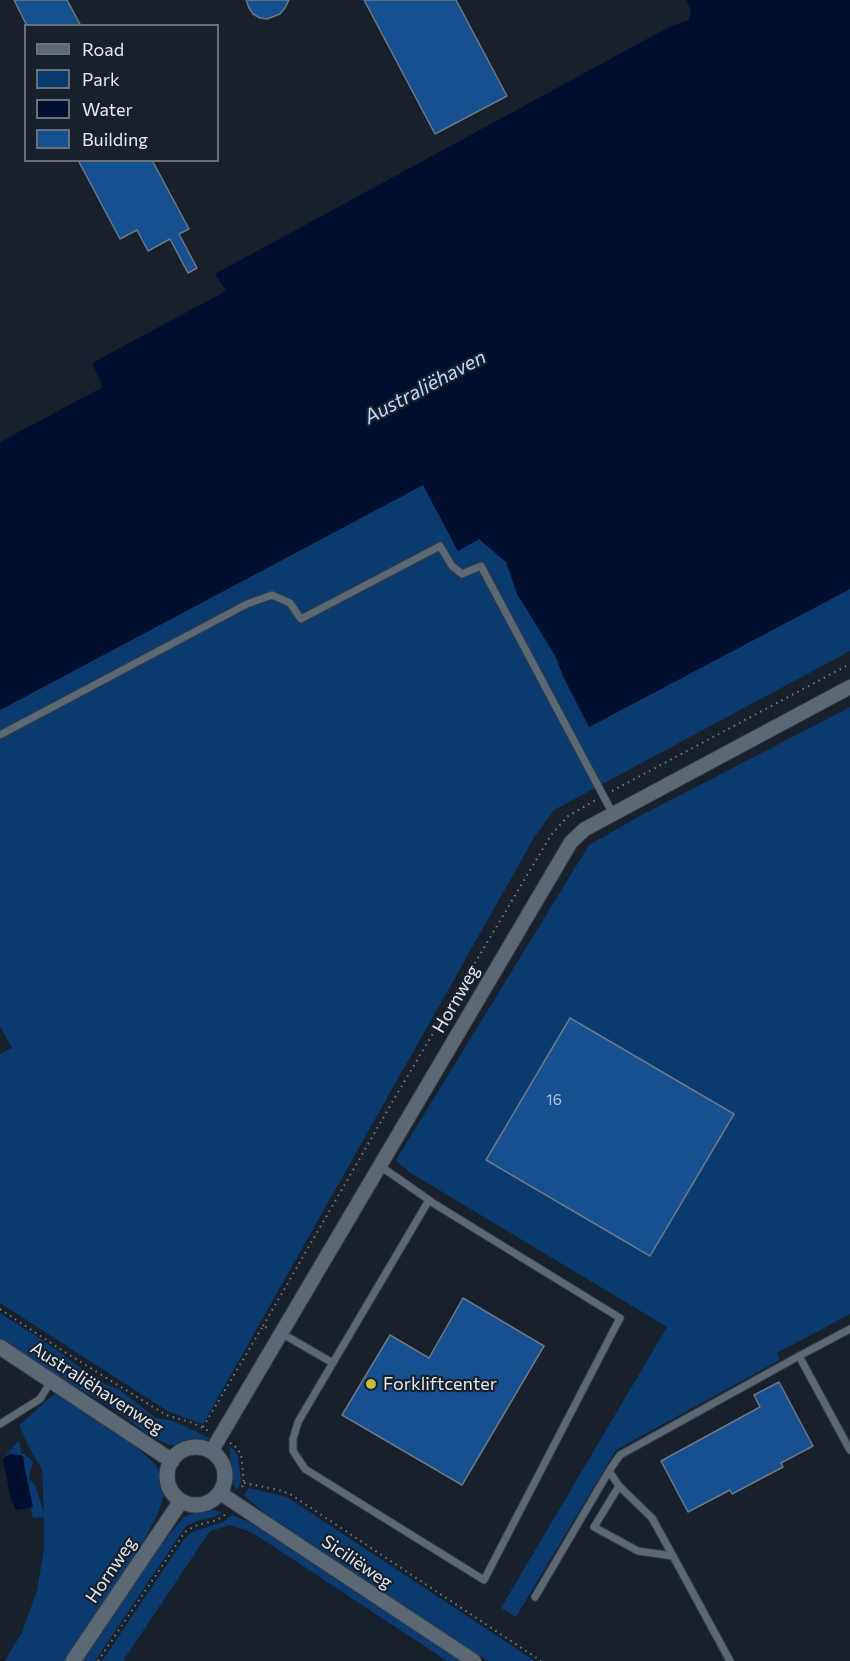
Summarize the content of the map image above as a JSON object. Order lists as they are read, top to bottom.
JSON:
{
  "streets": {
    "street": ["Hornweg", "Australiëhavenweg", "Siciliëweg"]
  },
  "crossings": [
    ["Hornweg", "Australiëhavenweg"],
    ["Hornweg", "Siciliëweg"],
    ["Australiëhavenweg", "Siciliëweg"]
  ],
  "water": ["Australiëhaven"],
  "places": ["Forkliftcenter"],
  "house_numbers": ["16"],
  "legend": [
    "Road",
    "Park",
    "Water",
    "Building"
  ]
}
